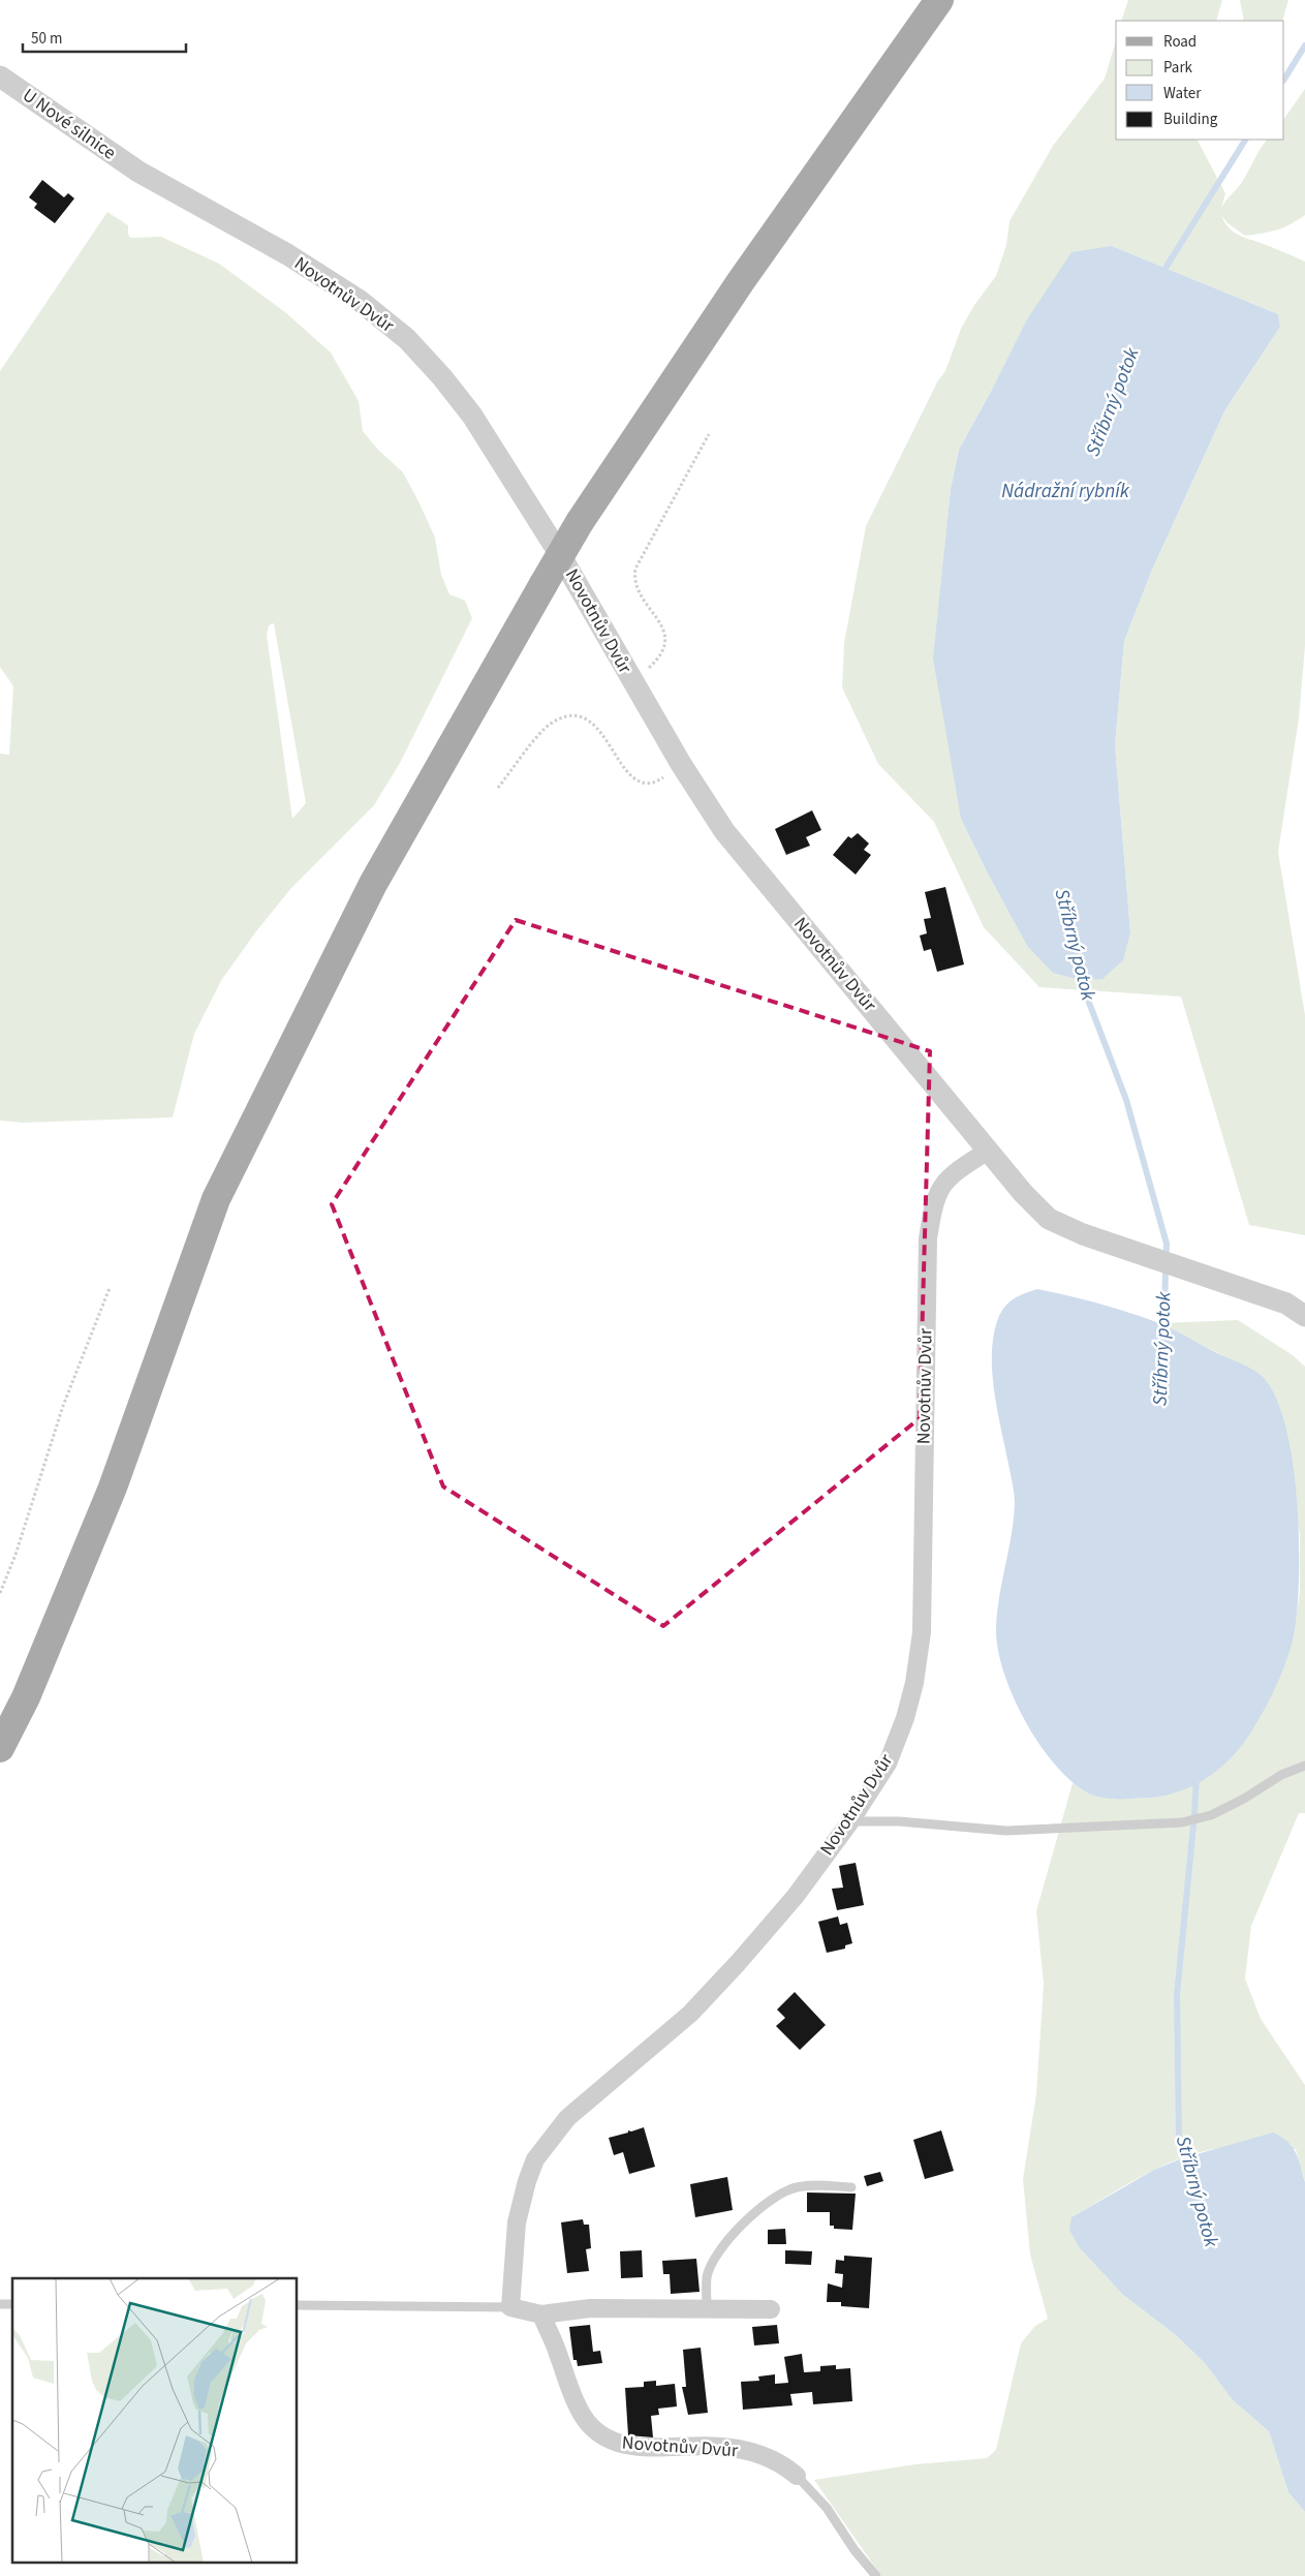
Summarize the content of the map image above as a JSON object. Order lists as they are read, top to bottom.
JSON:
{
  "streets": {
    "street": ["U Nové silnice", "Novotnův Dvůr"]
  },
  "crossings": [
    ["U Nové silnice", "Novotnův Dvůr"]
  ],
  "water": ["Stříbrný potok", "Nádražní rybník"],
  "legend": [
    "Road",
    "Park",
    "Water",
    "Building"
  ],
  "scale_bar": "50 m"
}
